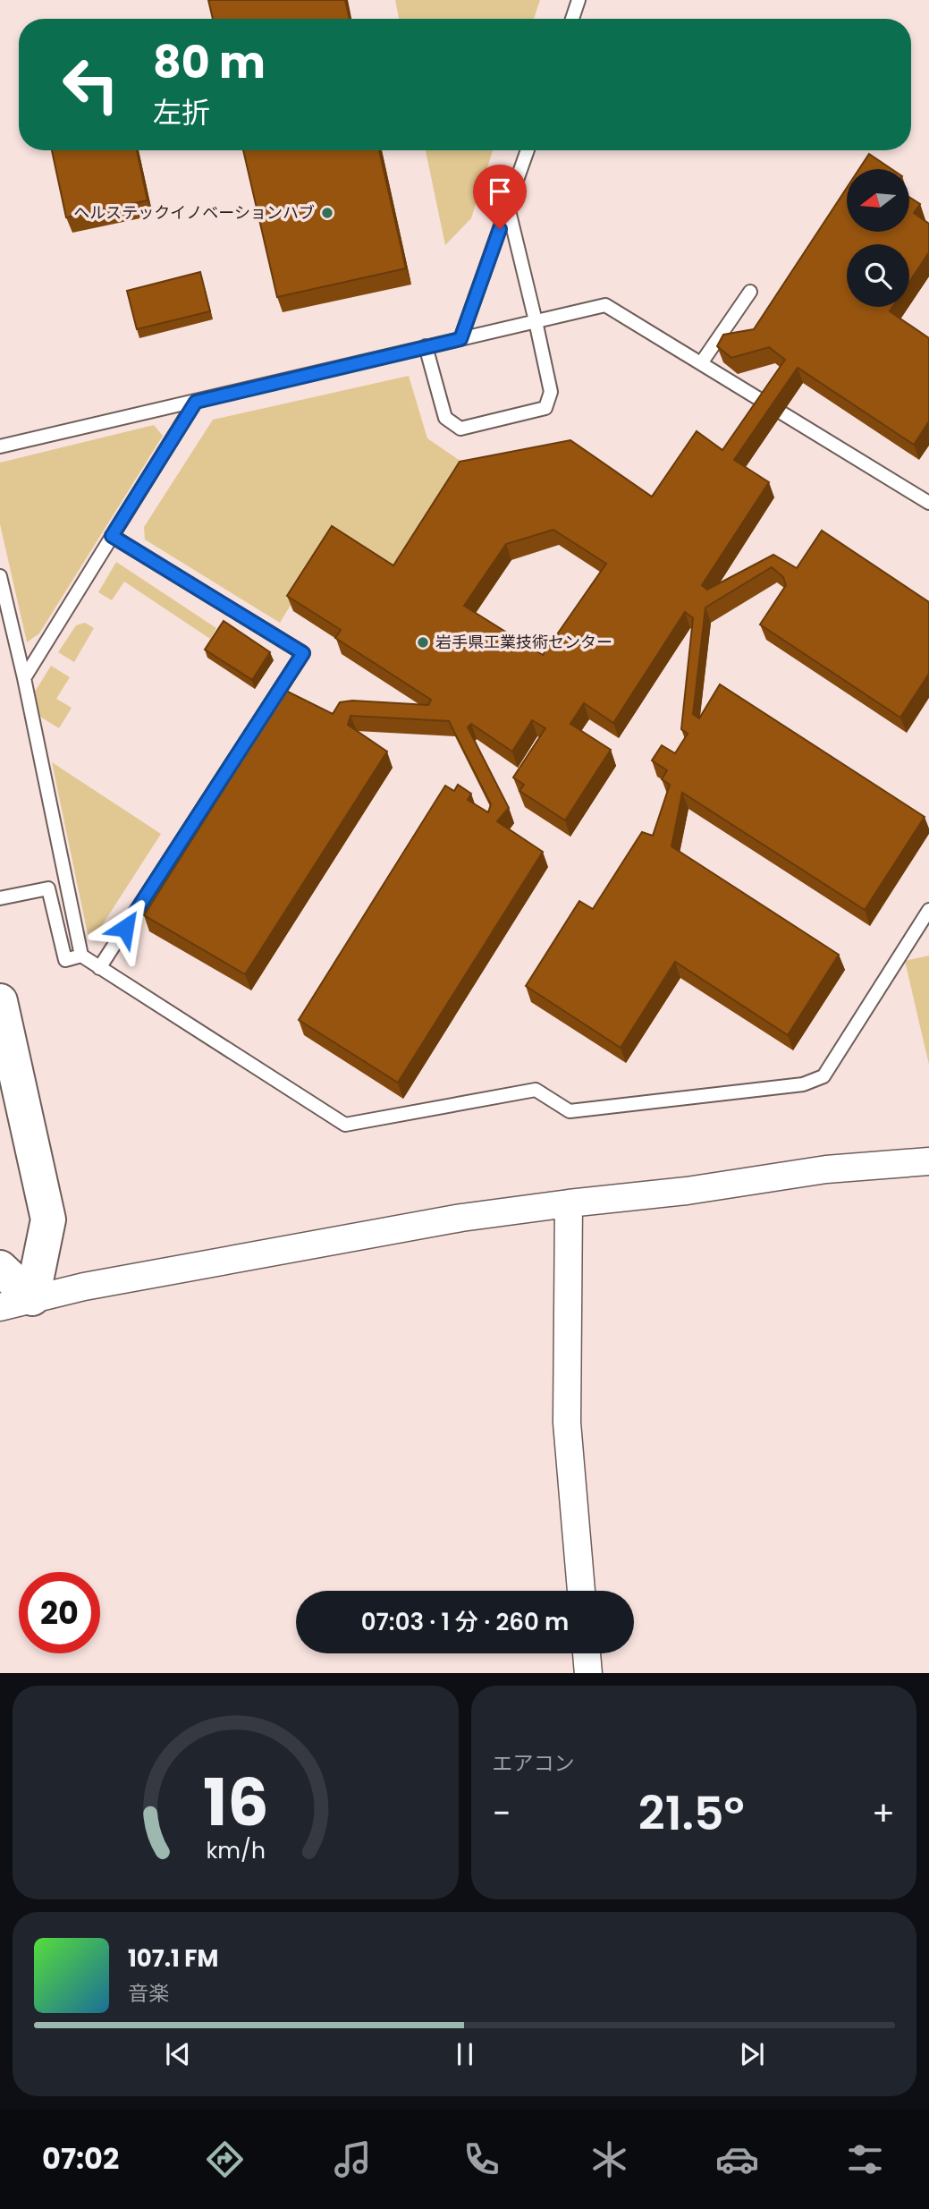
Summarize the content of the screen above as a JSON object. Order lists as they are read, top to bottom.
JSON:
{
  "places": ["ヘルステックイノベーションハブ", "岩手県工業技術センター"],
  "north": "left",
  "page": {
    "turn": ["80 m", "左折"],
    "limit": "20",
    "trip": "07:03 · 1 分 · 260 m",
    "tile": "エアコン",
    "heat": ["−", "21.5°", "+"],
    "song": ["107.1 FM", "音楽"],
    "tabs": "07:02",
    "gauge": ["16", "km/h"]
  }
}
